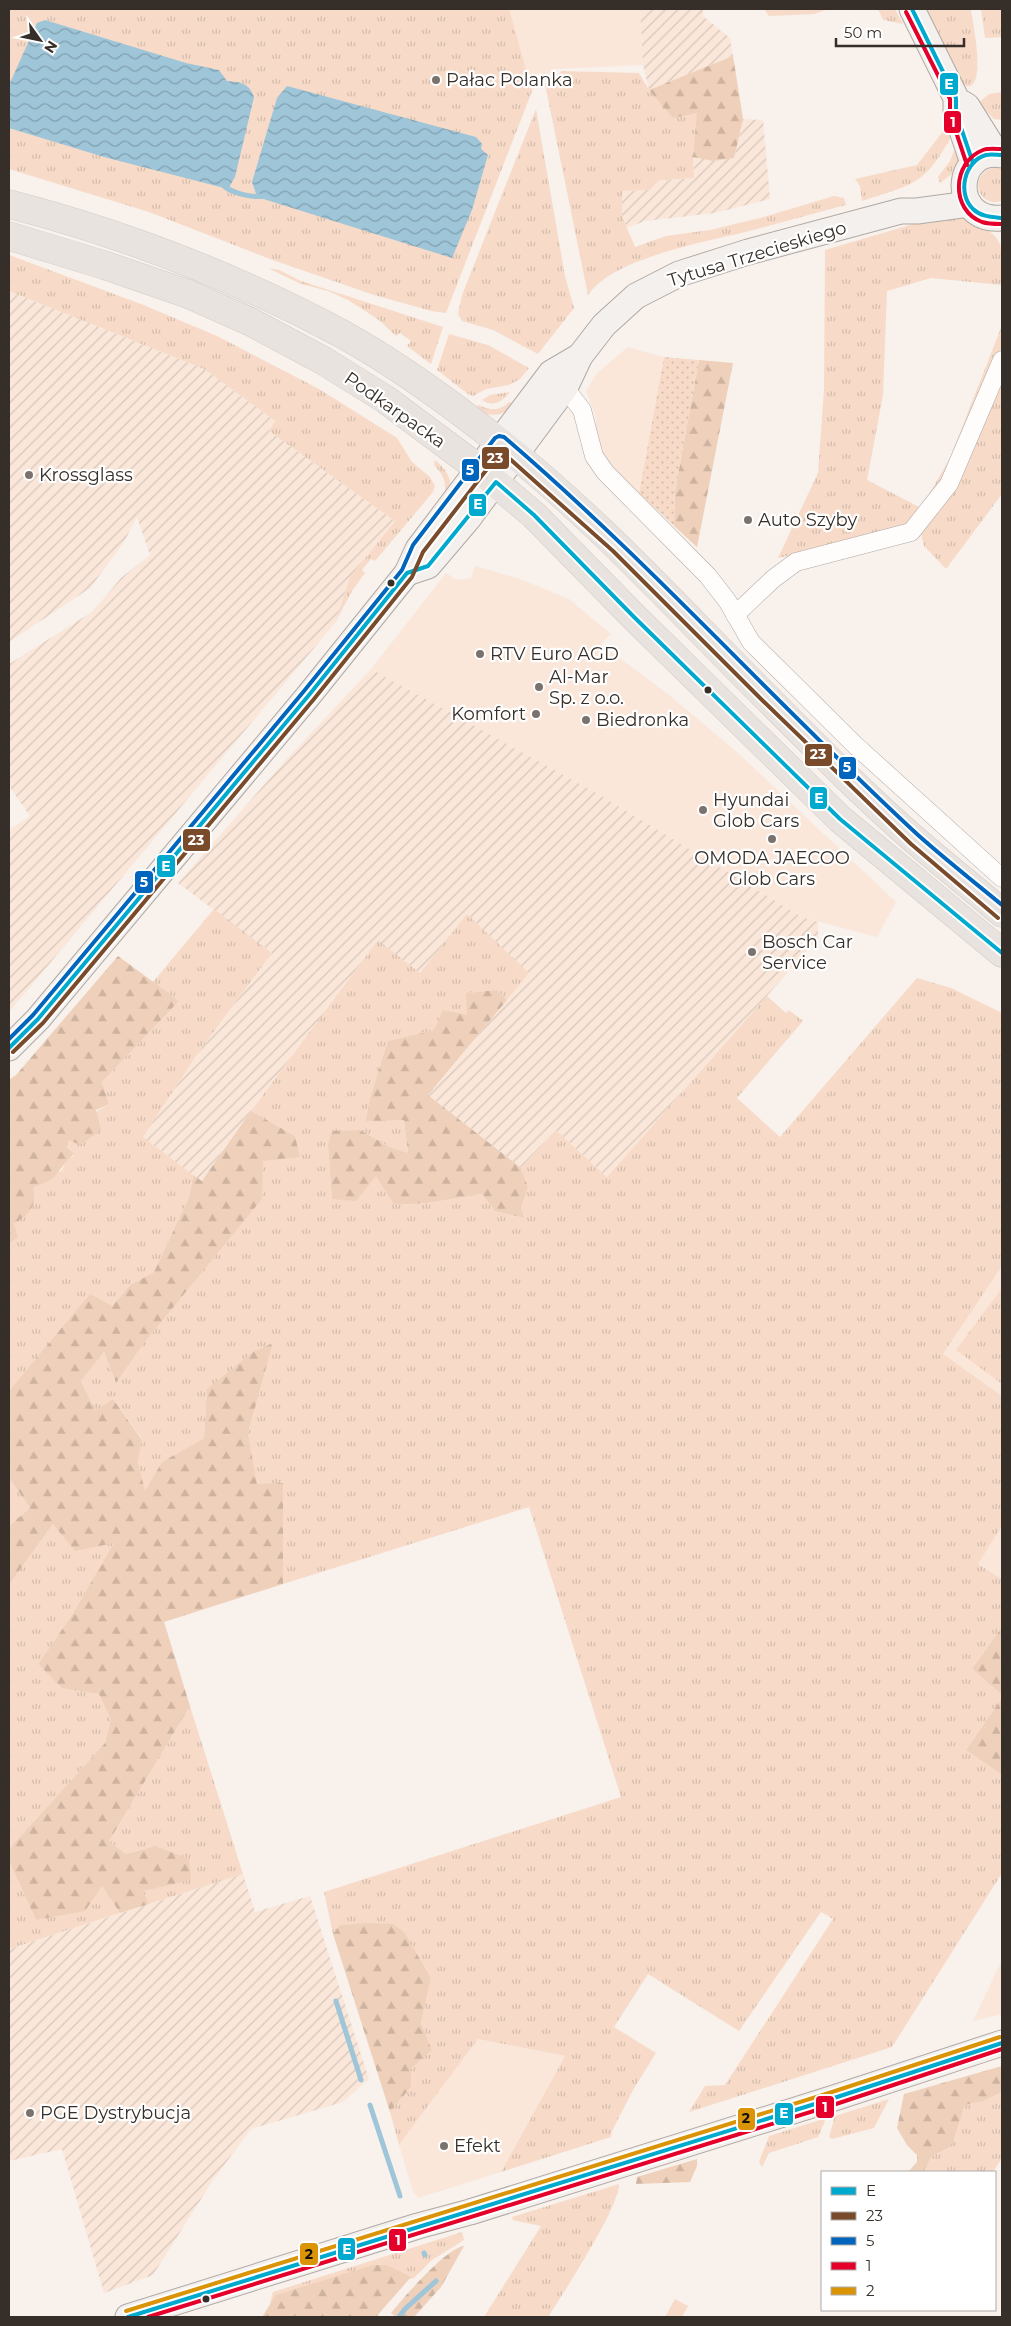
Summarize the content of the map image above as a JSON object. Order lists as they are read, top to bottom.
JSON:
{
  "streets": {
    "main road": ["Podkarpacka"],
    "street": ["Tytusa Trzecieskiego"]
  },
  "crossings": [
    ["Tytusa Trzecieskiego", "Podkarpacka"]
  ],
  "places": [
    "Pałac Polanka",
    "Krossglass",
    "Auto Szyby",
    "RTV Euro AGD",
    "Al-Mar Sp. z o.o.",
    "Komfort",
    "Biedronka",
    "Hyundai Glob Cars",
    "OMODA JAECOO Glob Cars",
    "Bosch Car Service",
    "PGE Dystrybucja",
    "Efekt"
  ],
  "lines": [
    "transit line E",
    "transit line 1",
    "transit line 5",
    "transit line 23",
    "transit line 2"
  ],
  "legend": [
    "E",
    "23",
    "5",
    "1",
    "2"
  ],
  "scale_bar": "50 m",
  "north": "bottom right"
}
